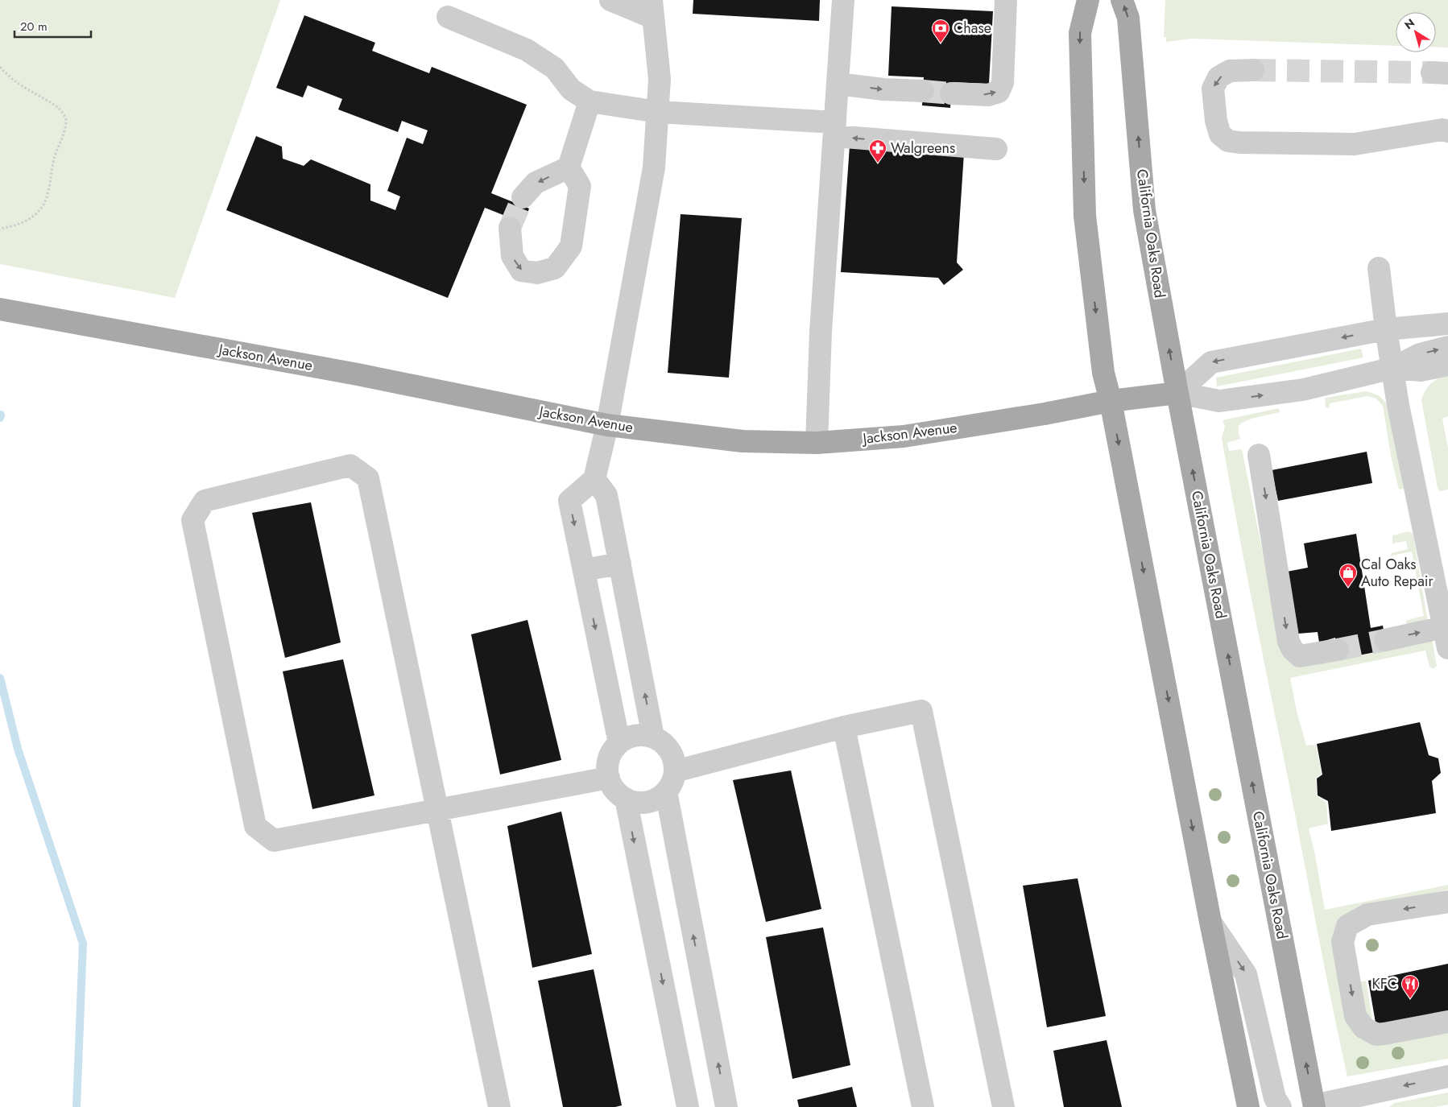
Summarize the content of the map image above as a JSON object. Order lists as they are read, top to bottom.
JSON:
{
  "streets": {
    "main road": ["California Oaks Road", "Jackson Avenue"]
  },
  "crossings": [
    ["California Oaks Road", "Jackson Avenue"]
  ],
  "places": {
    "bank": ["Chase"],
    "pharmacy": ["Walgreens"],
    "shop": ["Cal Oaks Auto Repair"],
    "restaurant": ["KFC"]
  },
  "scale_bar": "20 m",
  "north": "top left"
}
